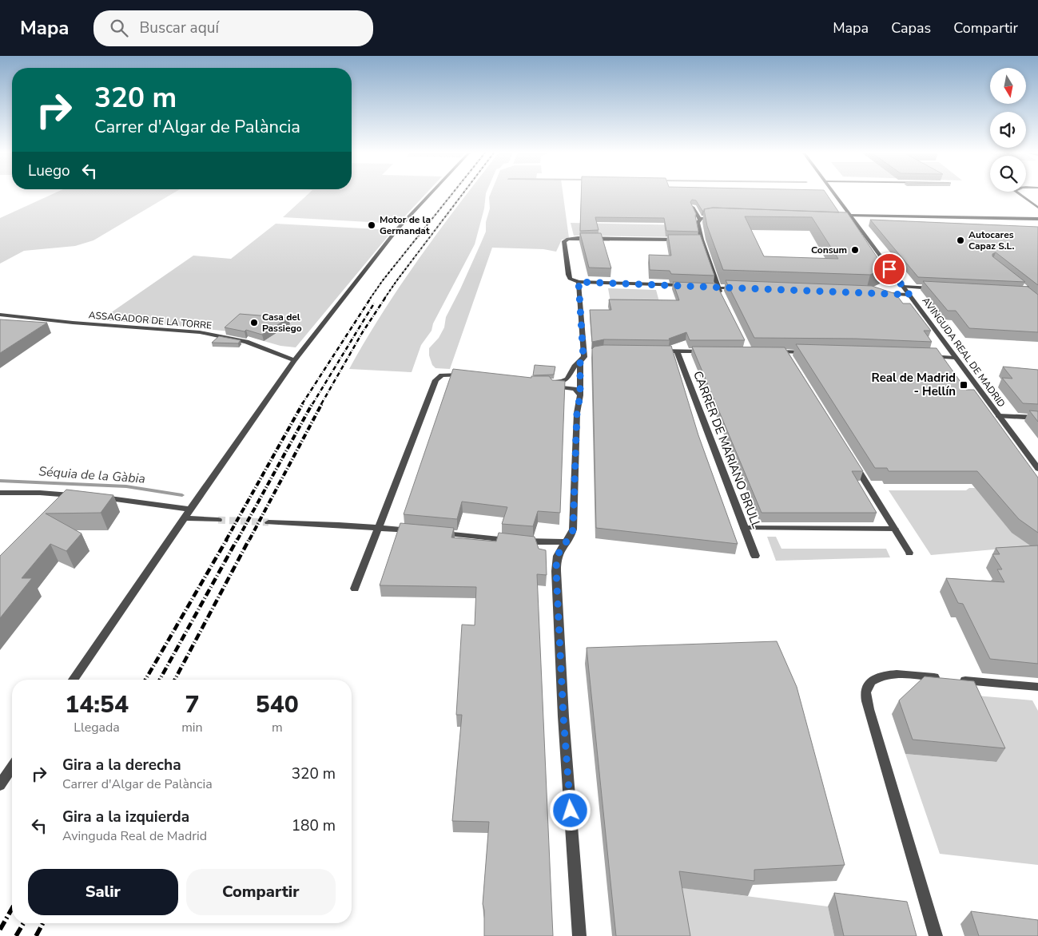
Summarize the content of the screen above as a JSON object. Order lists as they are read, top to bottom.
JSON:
{
  "streets": {
    "street": ["ASSAGADOR DE LA TORRE", "AVINGUDA REAL DE MADRID", "CARRER DE MARIANO BRULL"]
  },
  "water": ["Séquia de la Gàbia"],
  "places": {
    "other": [
      "Motor de la Germandat",
      "Autocares Capaz S.L.",
      "Consum",
      "Casa del Passiego"
    ],
    "transit": ["Real de Madrid - Hellín"]
  },
  "north": "bottom",
  "page": {
    "header": "Mapa",
    "search": "Buscar aquí",
    "nav": ["Mapa", "Capas", "Compartir"],
    "turn": ["320 m", "Carrer d'Algar de Palància"],
    "then": "Luego",
    "eta": [
      "14:54",
      "Llegada",
      "7",
      "min",
      "540",
      "m"
    ],
    "list": [
      {
        "name": "Gira a la derecha",
        "note": "Carrer d'Algar de Palància",
        "value": "320 m"
      },
      {
        "name": "Gira a la izquierda",
        "note": "Avinguda Real de Madrid",
        "value": "180 m"
      }
    ],
    "buttons": ["Salir", "Compartir"]
  }
}
